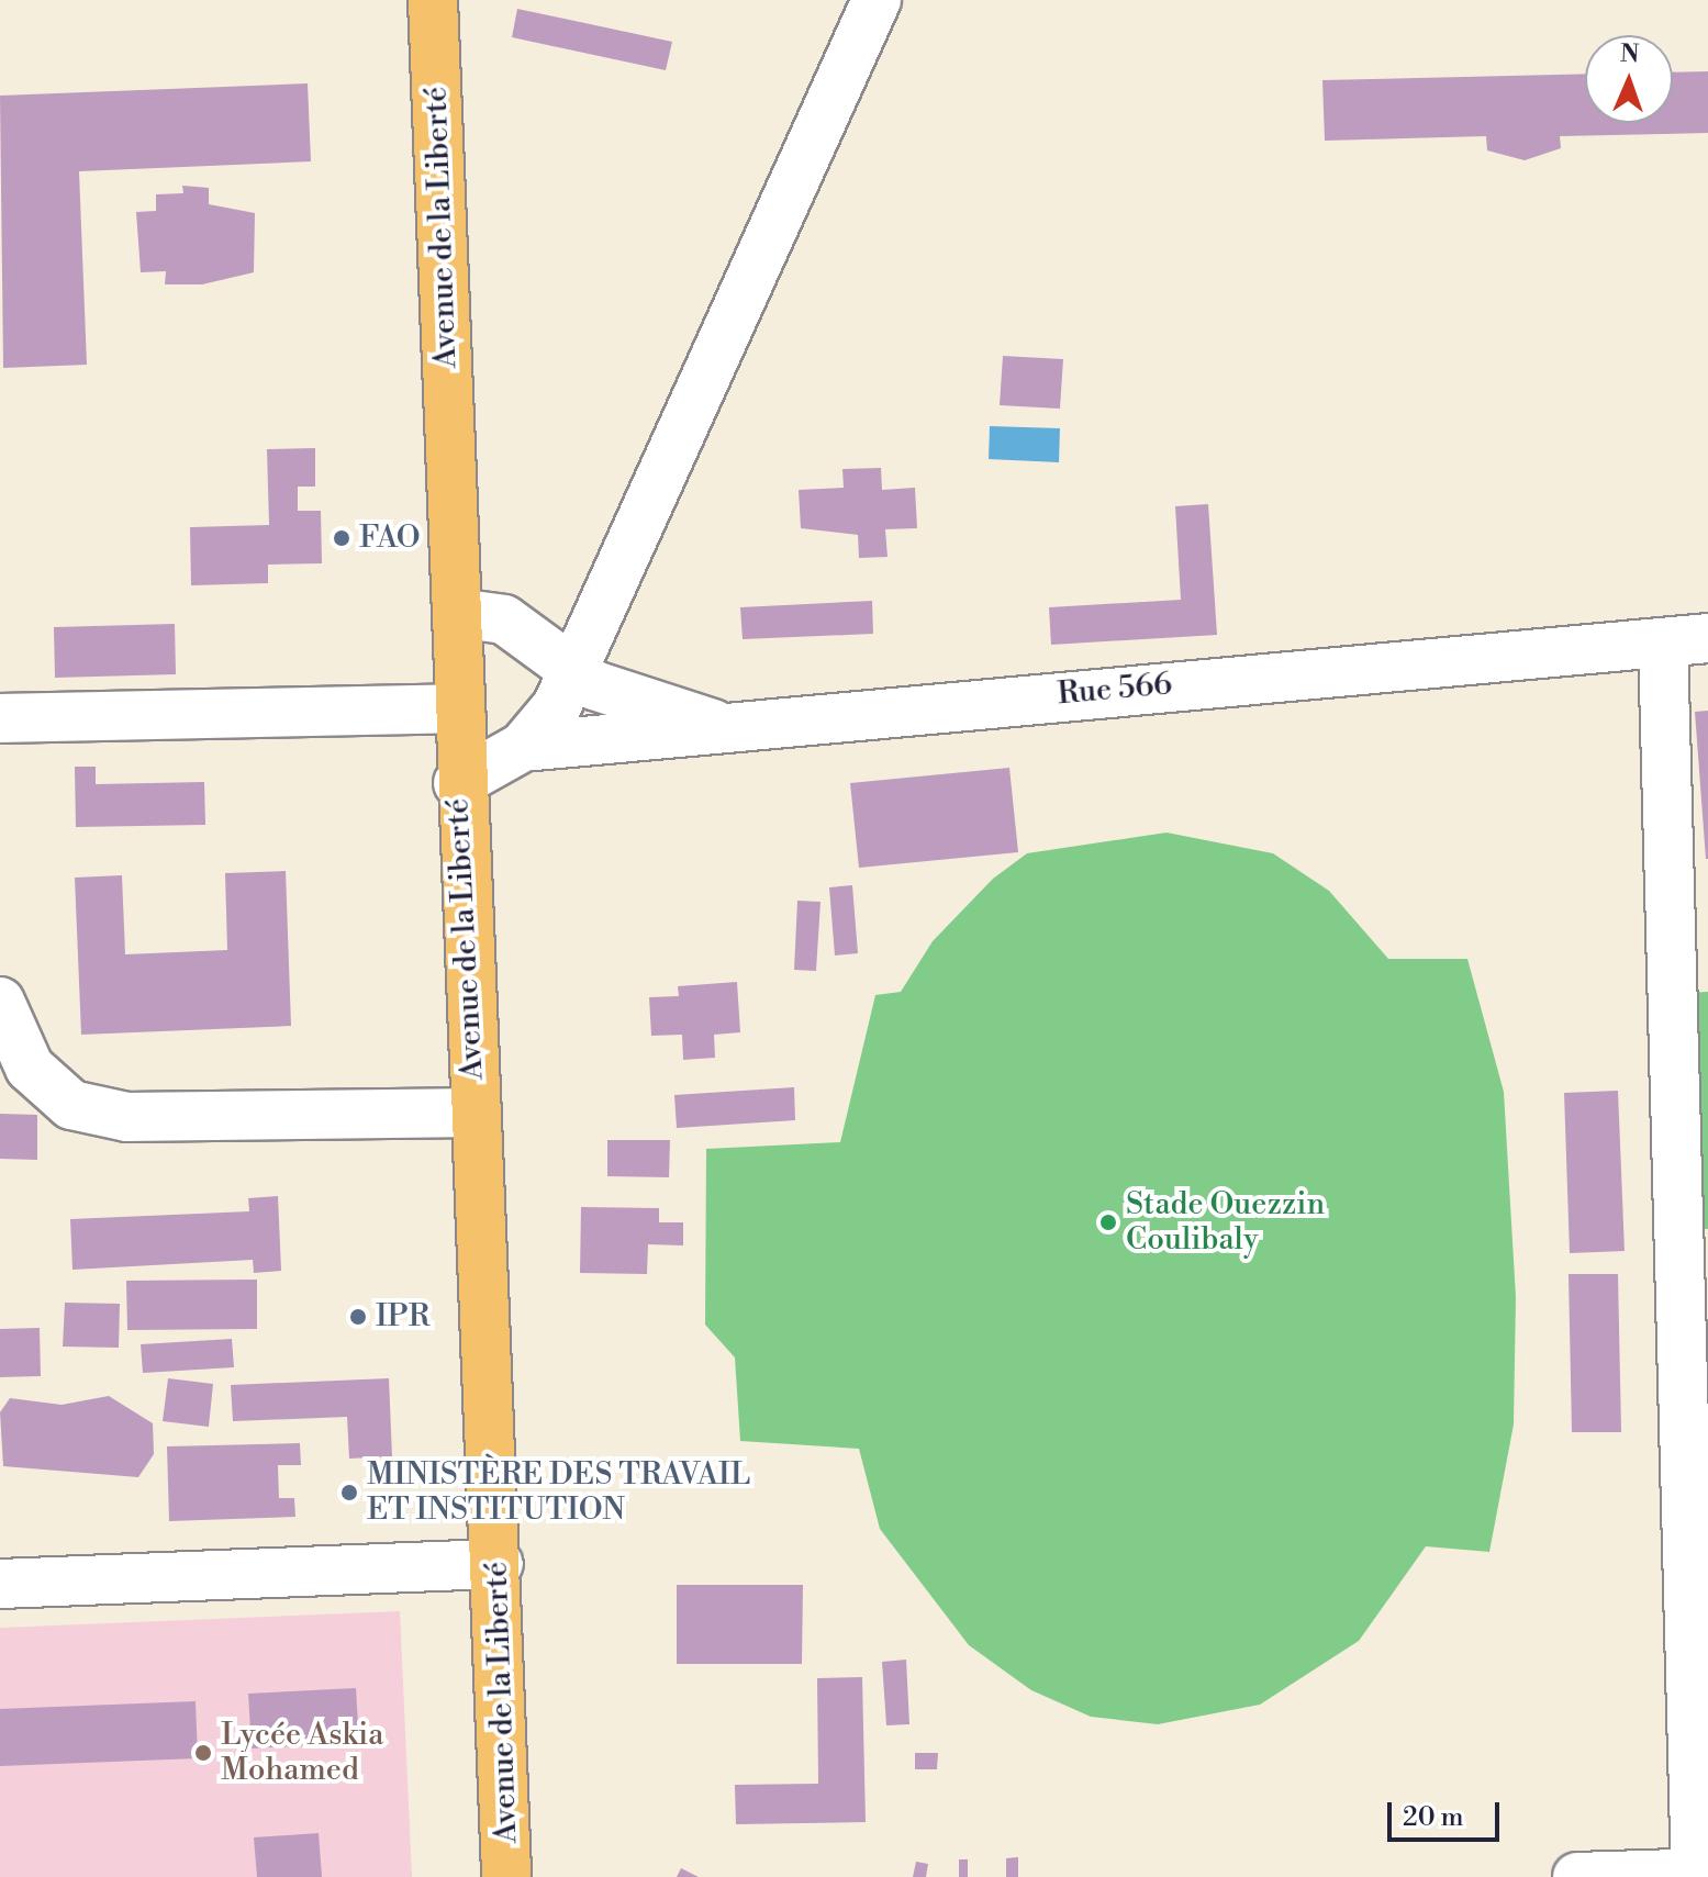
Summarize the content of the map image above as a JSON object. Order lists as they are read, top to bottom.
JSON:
{
  "streets": {
    "main road": ["Avenue de la Liberté"],
    "street": ["Rue 566"]
  },
  "places": [
    "FAO",
    "Stade Ouezzin Coulibaly",
    "IPR",
    "MINISTÈRE DES TRAVAIL ET INSTITUTION",
    "Lycée Askia Mohamed"
  ],
  "scale_bar": "20 m",
  "north": "top"
}
